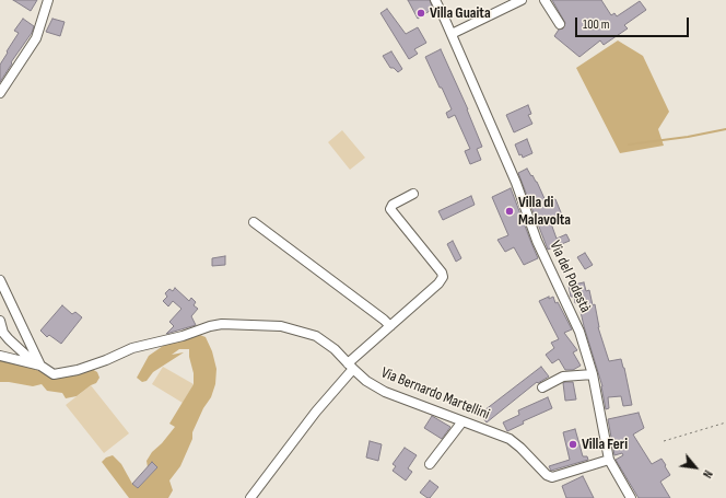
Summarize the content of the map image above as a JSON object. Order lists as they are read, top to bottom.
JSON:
{
  "streets": {
    "street": ["Via del Podestà", "Via Bernardo Martellini"]
  },
  "crossings": [
    ["Via del Podestà", "Via Bernardo Martellini"]
  ],
  "places": ["Villa Guaita", "Villa di Malavolta", "Villa Feri"],
  "scale_bar": "100 m",
  "north": "bottom right"
}
